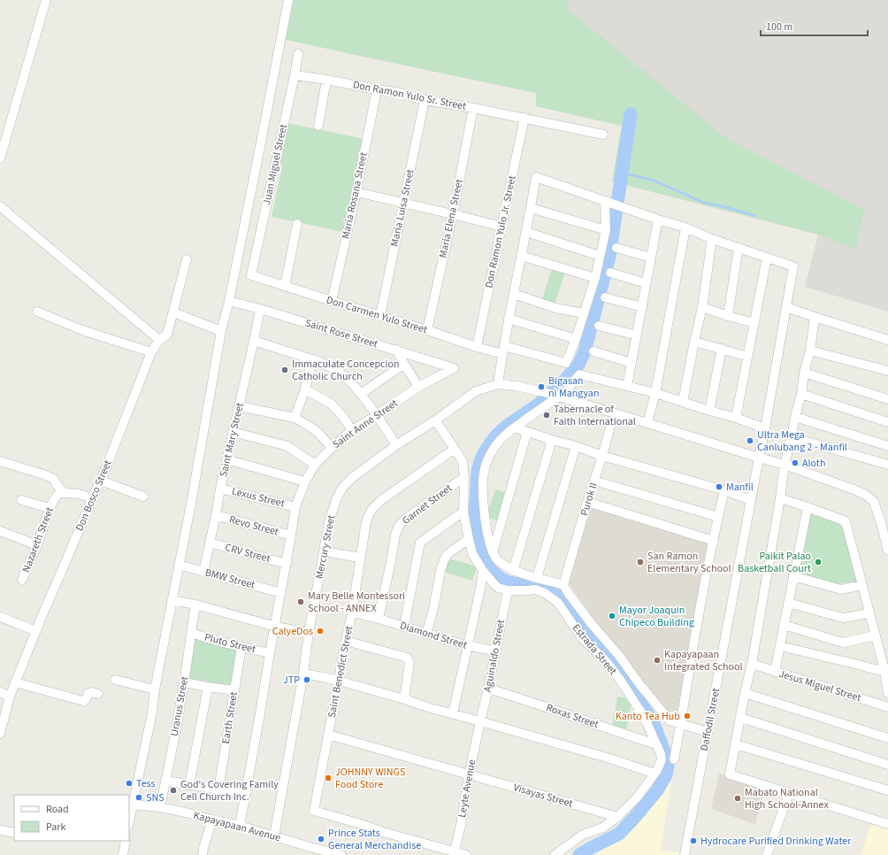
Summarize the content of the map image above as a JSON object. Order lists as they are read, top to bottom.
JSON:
{
  "streets": {
    "street": [
      "Don Ramon Yulo Sr. Street",
      "Juan Miguel Street",
      "Maria Rosana Street",
      "Maria Luisa Street",
      "Maria Elena Street",
      "Don Ramon Yulo Jr. Street",
      "Don Carmen Yulo Street",
      "Saint Rose Street",
      "Saint Anne Street",
      "Saint Mary Street",
      "Don Bosco Street",
      "Lexus Street",
      "Purok II",
      "Garnet Street",
      "Revo Street",
      "Nazareth Street",
      "Mercury Street",
      "CRV Street",
      "BMW Street",
      "Diamond Street",
      "Pluto Street",
      "Estrada Street",
      "Aguinaldo Street",
      "Saint Benedict Street",
      "Jesus Miguel Street",
      "Uranus Street",
      "Roxas Street",
      "Earth Street",
      "Daffodil Street",
      "Leyte Avenue",
      "Visayas Street",
      "Kapayapaan Avenue"
    ]
  },
  "crossings": [
    ["Don Ramon Yulo Sr. Street", "Juan Miguel Street"],
    ["Don Ramon Yulo Sr. Street", "Maria Rosana Street"],
    ["Don Ramon Yulo Sr. Street", "Maria Luisa Street"],
    ["Don Ramon Yulo Sr. Street", "Maria Elena Street"],
    ["Don Ramon Yulo Sr. Street", "Don Ramon Yulo Jr. Street"],
    ["Juan Miguel Street", "Don Carmen Yulo Street"],
    ["Maria Rosana Street", "Don Carmen Yulo Street"],
    ["Maria Luisa Street", "Don Carmen Yulo Street"],
    ["Maria Elena Street", "Don Carmen Yulo Street"],
    ["Don Ramon Yulo Jr. Street", "Don Carmen Yulo Street"],
    ["Saint Rose Street", "Saint Anne Street"],
    ["Saint Rose Street", "Saint Mary Street"],
    ["Saint Anne Street", "Lexus Street"],
    ["Saint Anne Street", "Revo Street"],
    ["Saint Anne Street", "CRV Street"],
    ["Saint Anne Street", "BMW Street"],
    ["Saint Anne Street", "Pluto Street"],
    ["Saint Anne Street", "Kapayapaan Avenue"],
    ["Saint Mary Street", "Lexus Street"],
    ["Saint Mary Street", "Revo Street"],
    ["Saint Mary Street", "CRV Street"],
    ["Saint Mary Street", "BMW Street"],
    ["Garnet Street", "Diamond Street"],
    ["Mercury Street", "Kapayapaan Avenue"],
    ["Diamond Street", "Aguinaldo Street"],
    ["Diamond Street", "Saint Benedict Street"],
    ["Pluto Street", "Uranus Street"],
    ["Pluto Street", "Earth Street"],
    ["Estrada Street", "Aguinaldo Street"],
    ["Estrada Street", "Roxas Street"],
    ["Estrada Street", "Visayas Street"],
    ["Aguinaldo Street", "Roxas Street"],
    ["Aguinaldo Street", "Leyte Avenue"],
    ["Saint Benedict Street", "Leyte Avenue"],
    ["Saint Benedict Street", "Visayas Street"],
    ["Uranus Street", "Kapayapaan Avenue"],
    ["Leyte Avenue", "Visayas Street"]
  ],
  "places": [
    "Immaculate Concepcion Catholic Church",
    "Bigasan ni Mangyan",
    "Tabernacle of Faith International",
    "Ultra Mega Canlubang 2 - Manfil",
    "Aloth",
    "Manfil",
    "San Ramon Elementary School",
    "Paikit Palao Basketball Court",
    "Mary Belle Montessori School - ANNEX",
    "Mayor Joaquin Chipeco Building",
    "CalyeDos",
    "Kapayapaan Integrated School",
    "JTP",
    "Kanto Tea Hub",
    "JOHNNY WINGS Food Store",
    "Tess",
    "God's Covering Family Cell Church Inc.",
    "SNS",
    "Mabato National High School-Annex",
    "Prince Stats General Merchandise",
    "Hydrocare Purified Drinking Water"
  ],
  "legend": ["Road", "Park"],
  "scale_bar": "100 m"
}
